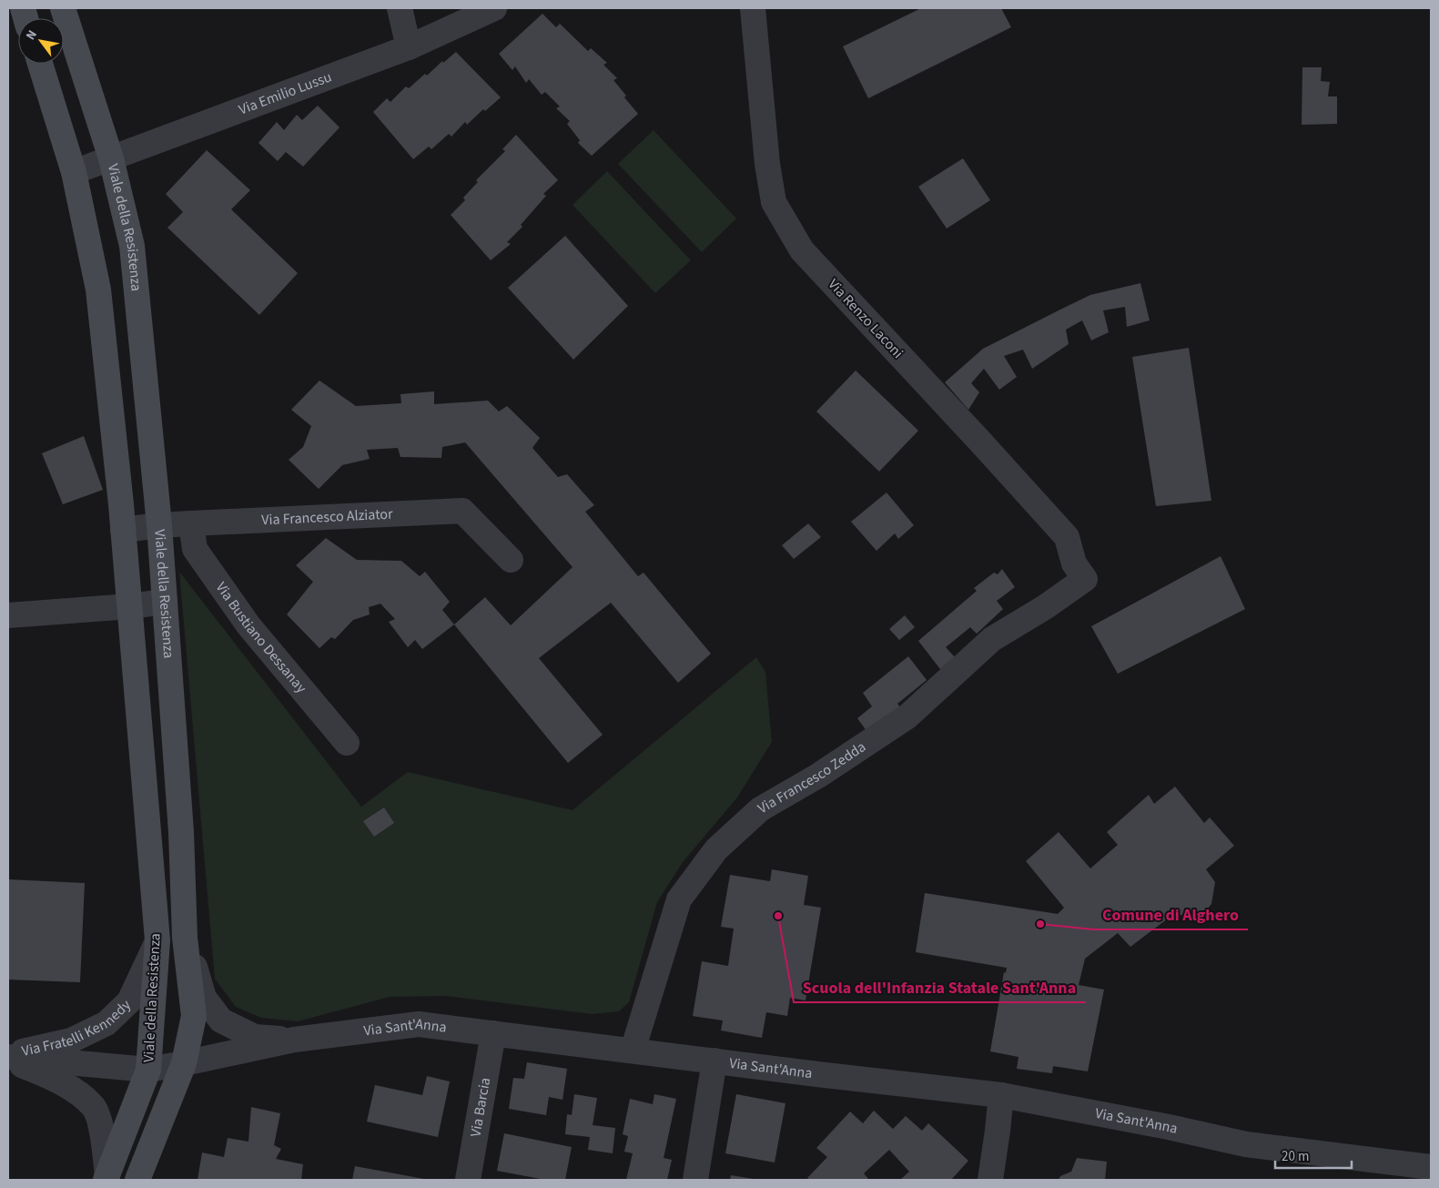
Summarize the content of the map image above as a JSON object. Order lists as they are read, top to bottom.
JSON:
{
  "streets": {
    "main road": ["Viale della Resistenza"],
    "street": [
      "Via Emilio Lussu",
      "Via Renzo Laconi",
      "Via Francesco Alziator",
      "Via Bustiano Dessanay",
      "Via Francesco Zedda",
      "Via Fratelli Kennedy",
      "Via Sant'Anna",
      "Via Barcia"
    ]
  },
  "crossings": [
    ["Via Emilio Lussu", "Viale della Resistenza"],
    ["Viale della Resistenza", "Via Francesco Alziator"],
    ["Viale della Resistenza", "Via Fratelli Kennedy"],
    ["Viale della Resistenza", "Via Sant'Anna"],
    ["Via Renzo Laconi", "Via Francesco Zedda"],
    ["Via Francesco Alziator", "Via Bustiano Dessanay"],
    ["Via Francesco Zedda", "Via Sant'Anna"],
    ["Via Fratelli Kennedy", "Via Sant'Anna"],
    ["Via Sant'Anna", "Via Barcia"]
  ],
  "places": ["Scuola dell'Infanzia Statale Sant'Anna", "Comune di Alghero"],
  "scale_bar": "20 m",
  "north": "top left"
}
